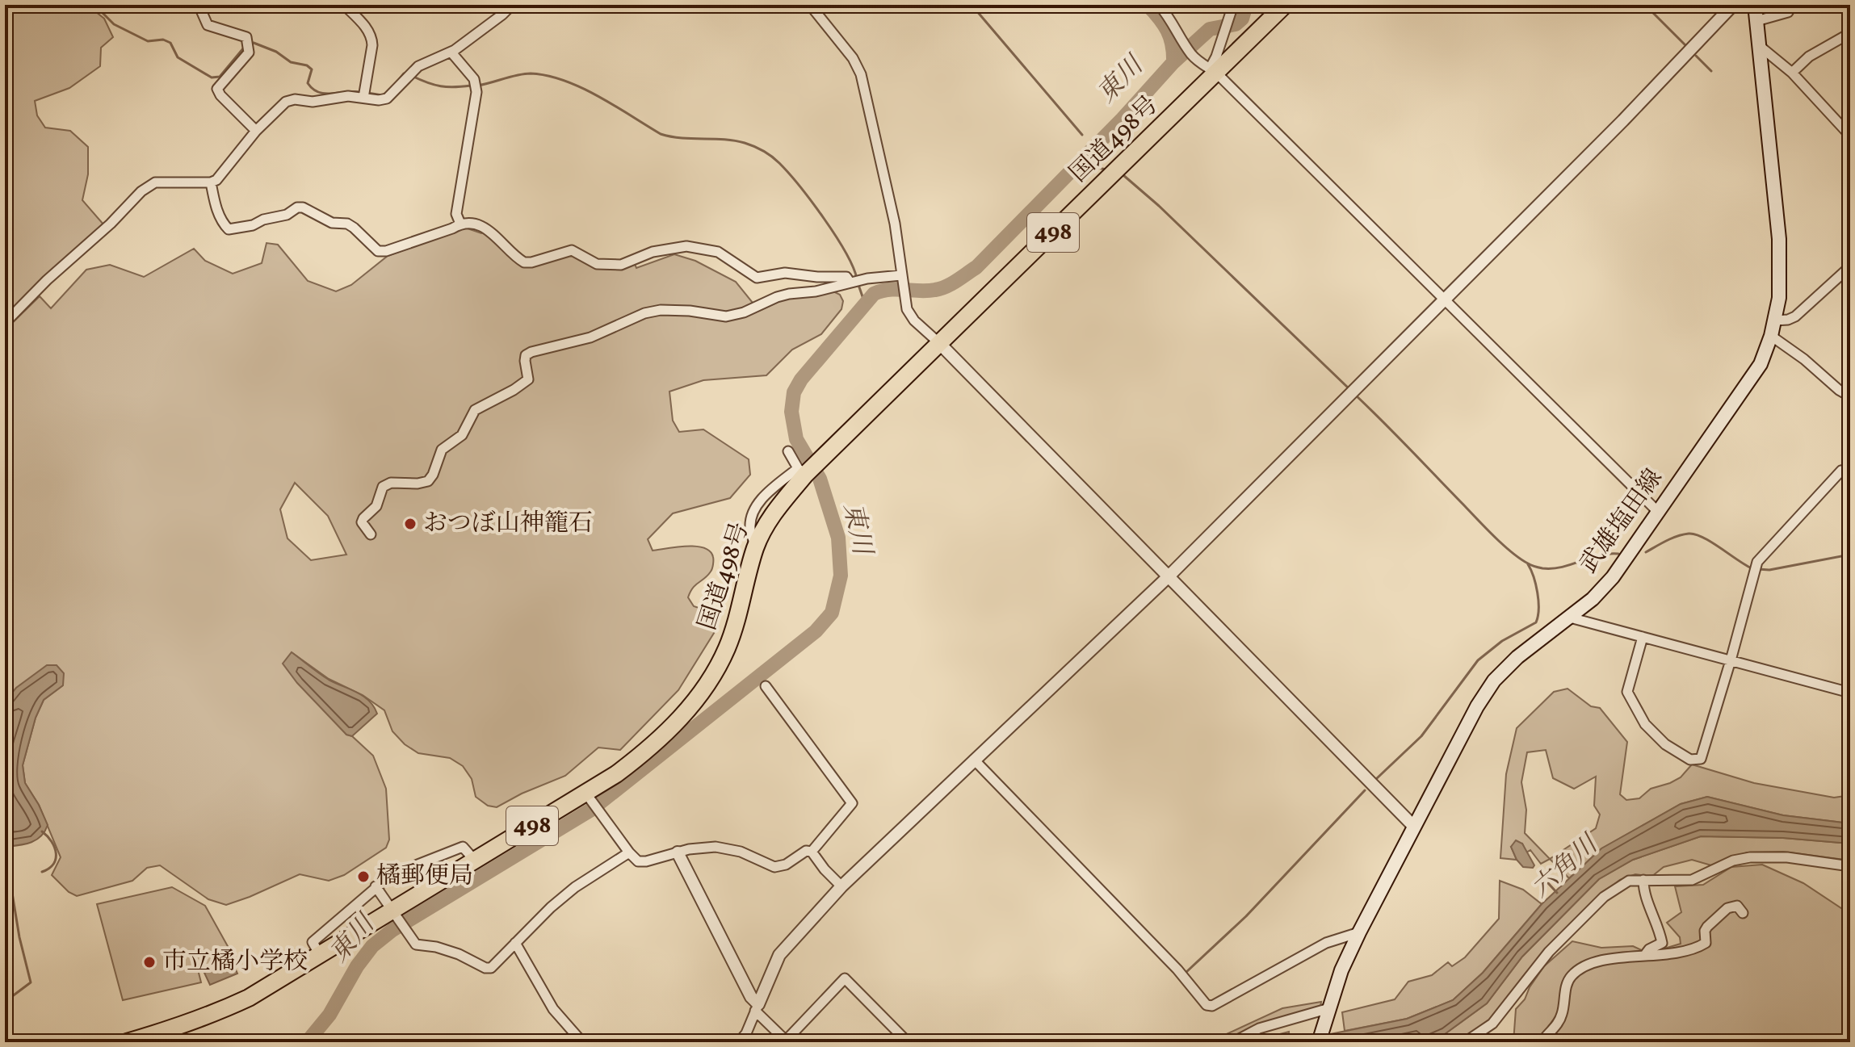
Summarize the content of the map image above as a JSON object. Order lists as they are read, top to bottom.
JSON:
{
  "streets": {
    "highway": ["国道498号", "498"],
    "main road": ["武雄塩田線"]
  },
  "water": ["東川", "六角川"],
  "places": ["おつぼ山神籠石", "橘郵便局", "市立橘小学校"]
}
